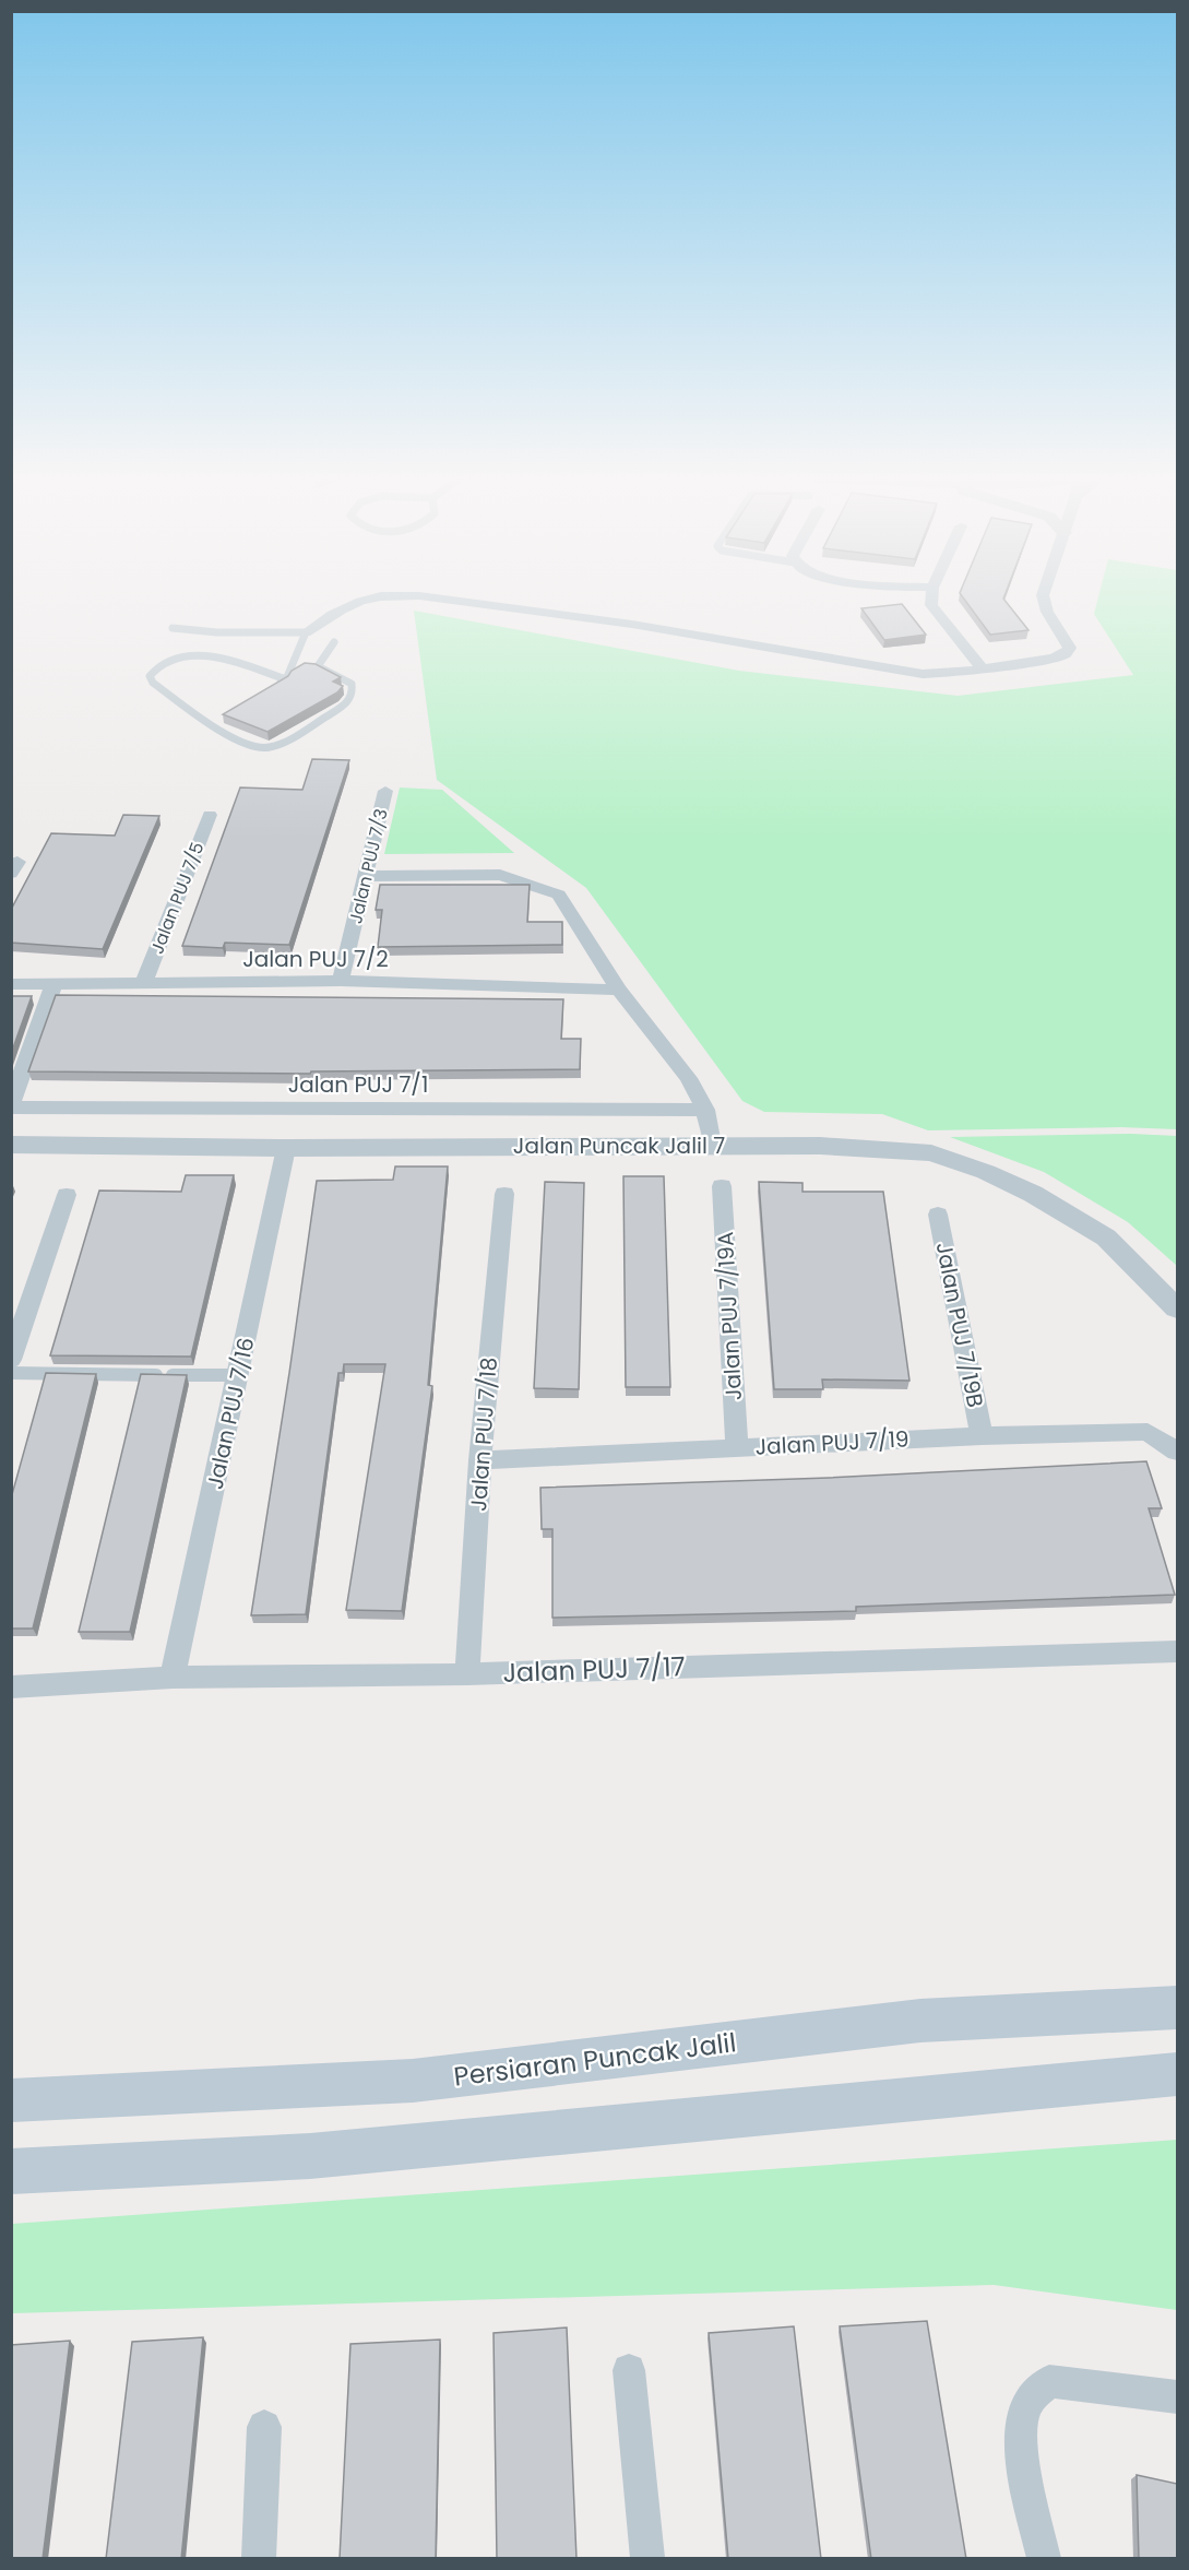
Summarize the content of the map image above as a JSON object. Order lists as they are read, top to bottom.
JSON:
{
  "streets": {
    "main road": ["Persiaran Puncak Jalil"],
    "street": [
      "Jalan PUJ 7/3",
      "Jalan PUJ 7/5",
      "Jalan PUJ 7/2",
      "Jalan PUJ 7/1",
      "Jalan Puncak Jalil 7",
      "Jalan PUJ 7/19A",
      "Jalan PUJ 7/19B",
      "Jalan PUJ 7/16",
      "Jalan PUJ 7/18",
      "Jalan PUJ 7/19",
      "Jalan PUJ 7/17"
    ]
  },
  "crossings": [
    ["Jalan PUJ 7/3", "Jalan PUJ 7/2"],
    ["Jalan PUJ 7/5", "Jalan PUJ 7/2"],
    ["Jalan Puncak Jalil 7", "Jalan PUJ 7/16"],
    ["Jalan PUJ 7/19A", "Jalan PUJ 7/19"],
    ["Jalan PUJ 7/19B", "Jalan PUJ 7/19"],
    ["Jalan PUJ 7/16", "Jalan PUJ 7/17"],
    ["Jalan PUJ 7/18", "Jalan PUJ 7/19"],
    ["Jalan PUJ 7/18", "Jalan PUJ 7/17"]
  ]
}
